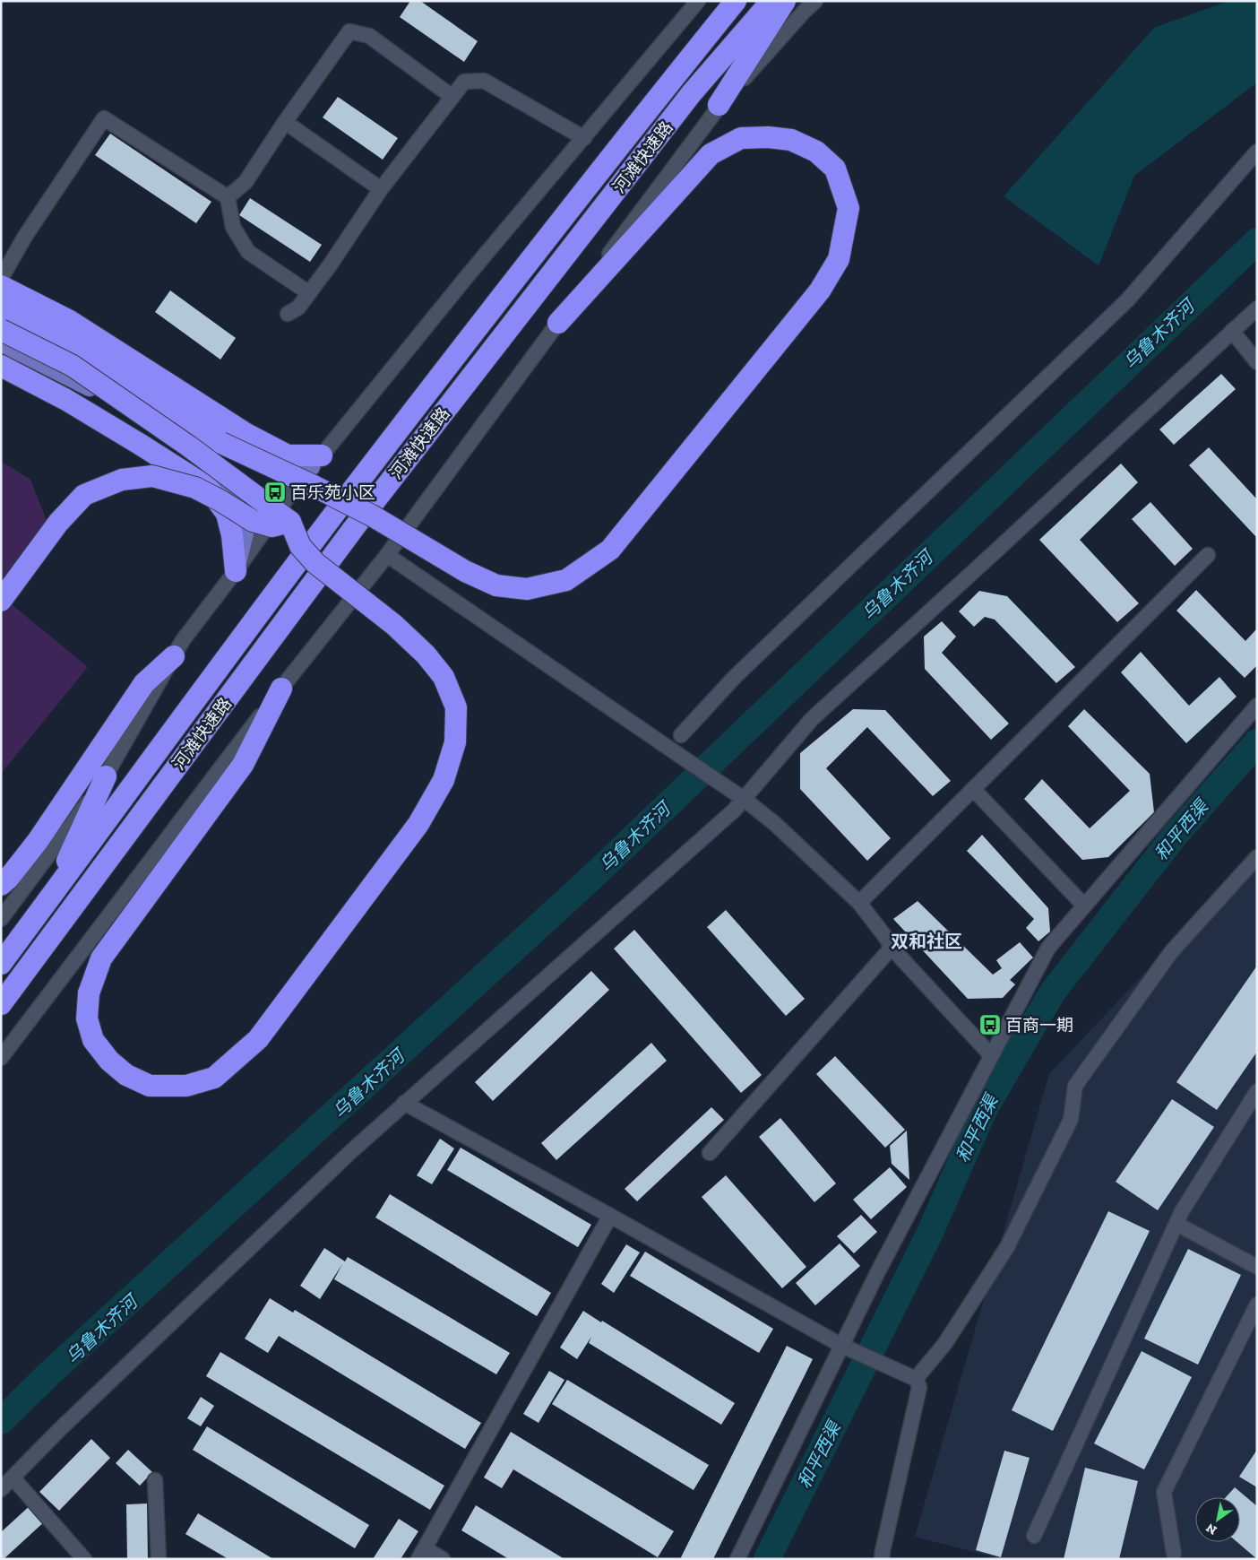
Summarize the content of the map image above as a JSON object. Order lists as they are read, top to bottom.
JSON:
{
  "streets": {
    "highway": ["河滩快速路"]
  },
  "districts": ["双和社区"],
  "water": ["乌鲁木齐河", "和平西渠"],
  "places": {
    "bus stop": ["百乐苑小区", "百商一期"]
  },
  "north": "bottom left"
}
